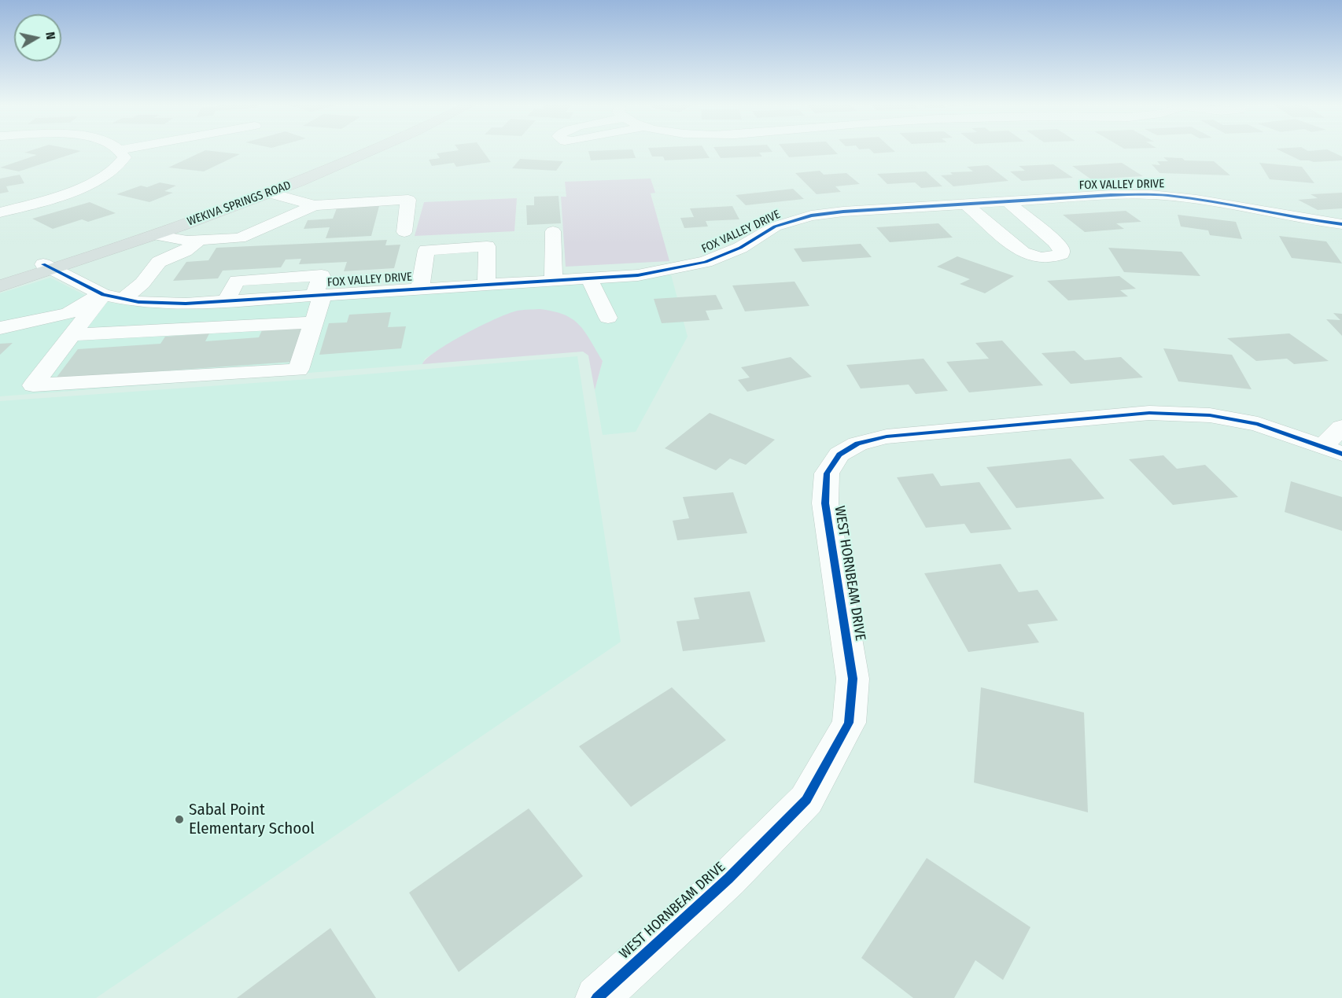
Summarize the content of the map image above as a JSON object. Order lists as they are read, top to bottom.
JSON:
{
  "streets": {
    "main road": ["WEKIVA SPRINGS ROAD"],
    "street": ["FOX VALLEY DRIVE", "WEST HORNBEAM DRIVE"]
  },
  "places": ["Sabal Point Elementary School"],
  "north": "right"
}
